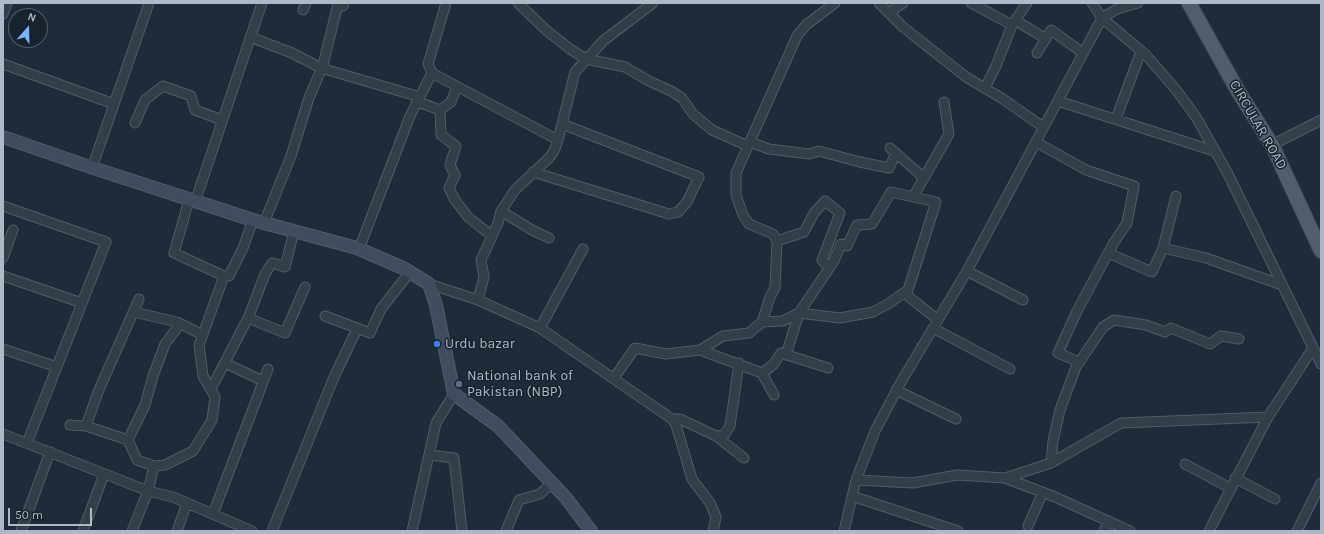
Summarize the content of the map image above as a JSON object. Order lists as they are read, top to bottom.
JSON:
{
  "streets": {
    "main road": ["CIRCULAR ROAD"]
  },
  "places": ["Urdu bazar", "National bank of Pakistan (NBP)"],
  "scale_bar": "50 m",
  "north": "top"
}
